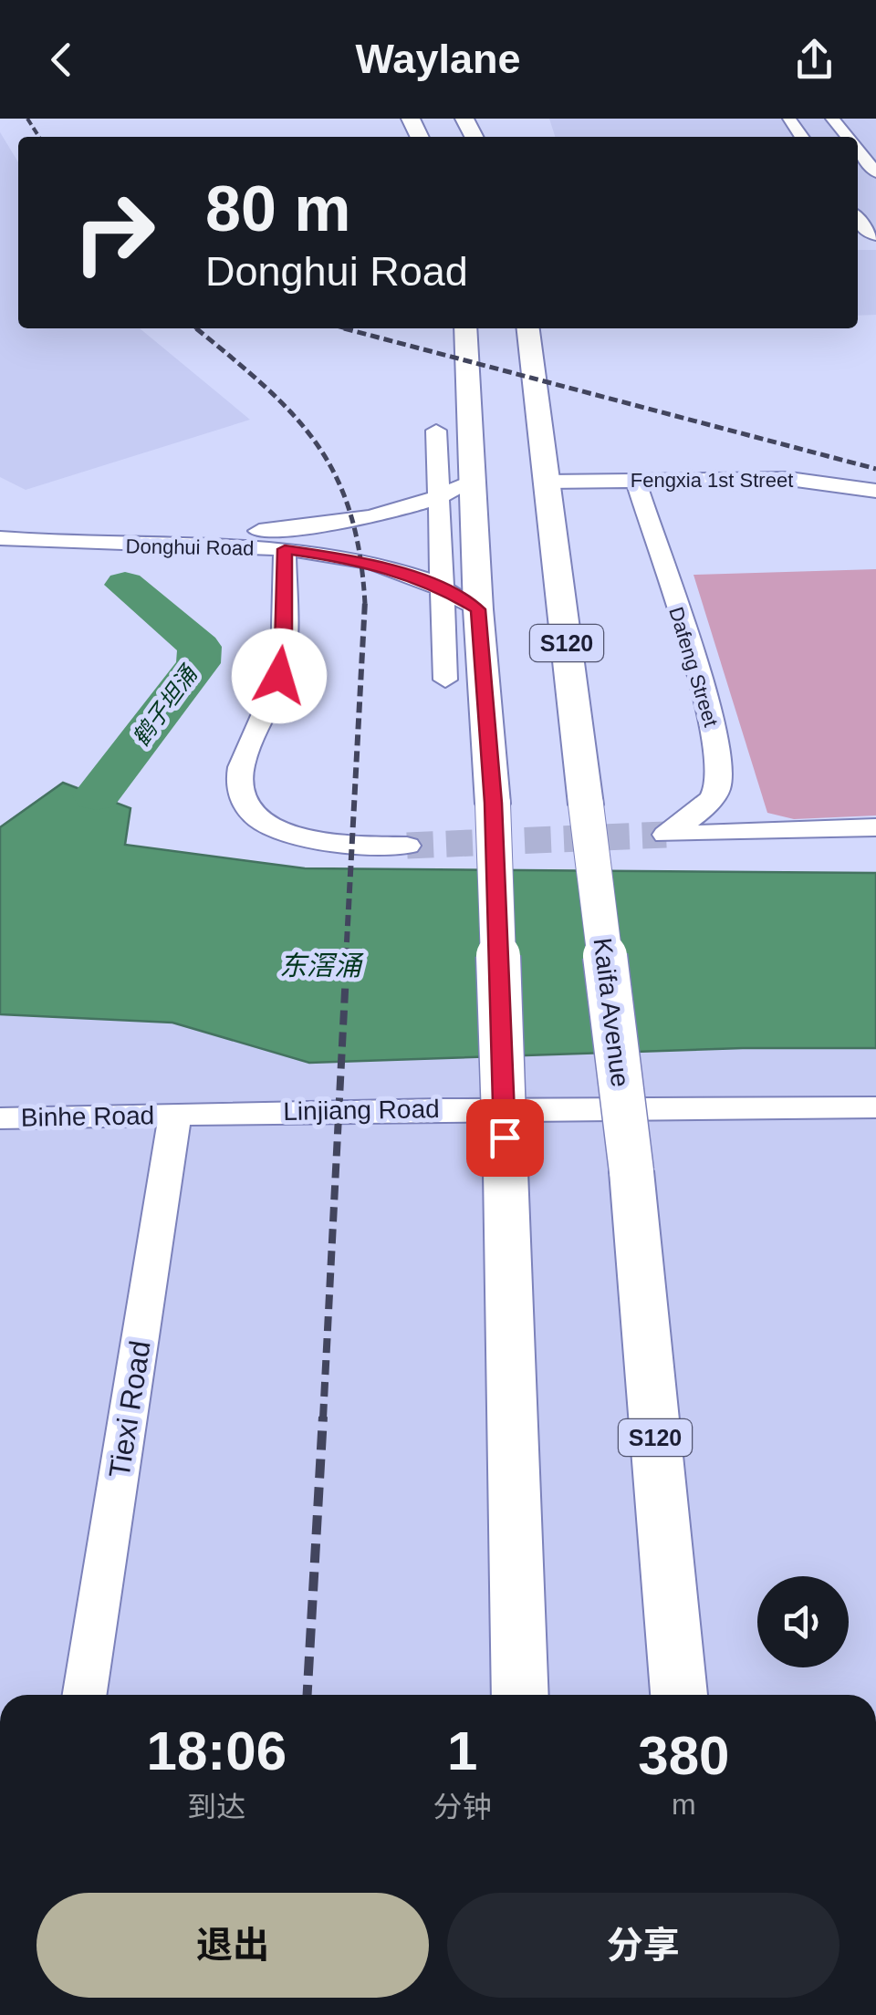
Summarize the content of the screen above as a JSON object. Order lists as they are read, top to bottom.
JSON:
{
  "streets": {
    "main road": ["S120", "Kaifa Avenue"],
    "street": [
      "Fengxia 1st Street",
      "Donghui Road",
      "Dafeng Street",
      "Linjiang Road",
      "Binhe Road",
      "Tiexi Road"
    ]
  },
  "crossings": [
    ["Fengxia 1st Street", "Dafeng Street"],
    ["Fengxia 1st Street", "Kaifa Avenue"],
    ["Linjiang Road", "Binhe Road"],
    ["Linjiang Road", "Tiexi Road"],
    ["Binhe Road", "Tiexi Road"]
  ],
  "water": ["鹤子坦涌", "东滘涌"],
  "page": {
    "header": "Waylane",
    "turn": ["80 m", "Donghui Road"],
    "eta": [
      "18:06",
      "到达",
      "1",
      "分钟",
      "380",
      "m"
    ],
    "buttons": ["退出", "分享"]
  }
}
